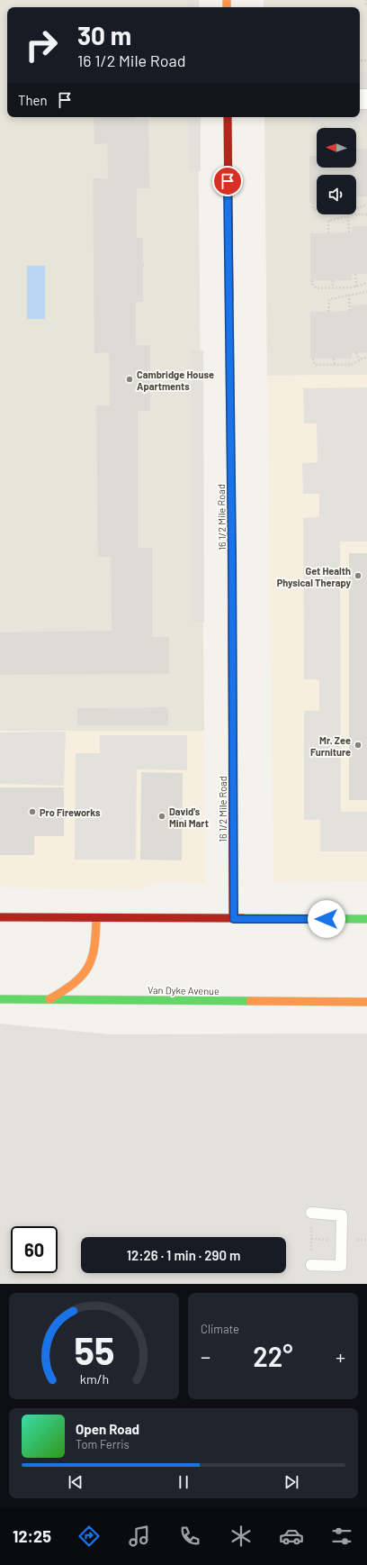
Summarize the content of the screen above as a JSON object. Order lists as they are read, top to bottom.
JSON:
{
  "streets": {
    "main road": ["16 1/2 Mile Road", "Van Dyke Avenue"]
  },
  "places": [
    "Cambridge House Apartments",
    "Get Health Physical Therapy",
    "Mr. Zee Furniture",
    "Pro Fireworks",
    "David's Mini Mart"
  ],
  "north": "left",
  "page": {
    "turn": ["30 m", "16 1/2 Mile Road"],
    "then": "Then",
    "limit": "60",
    "trip": "12:26 · 1 min · 290 m",
    "tile": "Climate",
    "heat": ["−", "22°", "+"],
    "song": ["Open Road", "Tom Ferris"],
    "tabs": "12:25",
    "gauge": ["55", "km/h"]
  }
}
